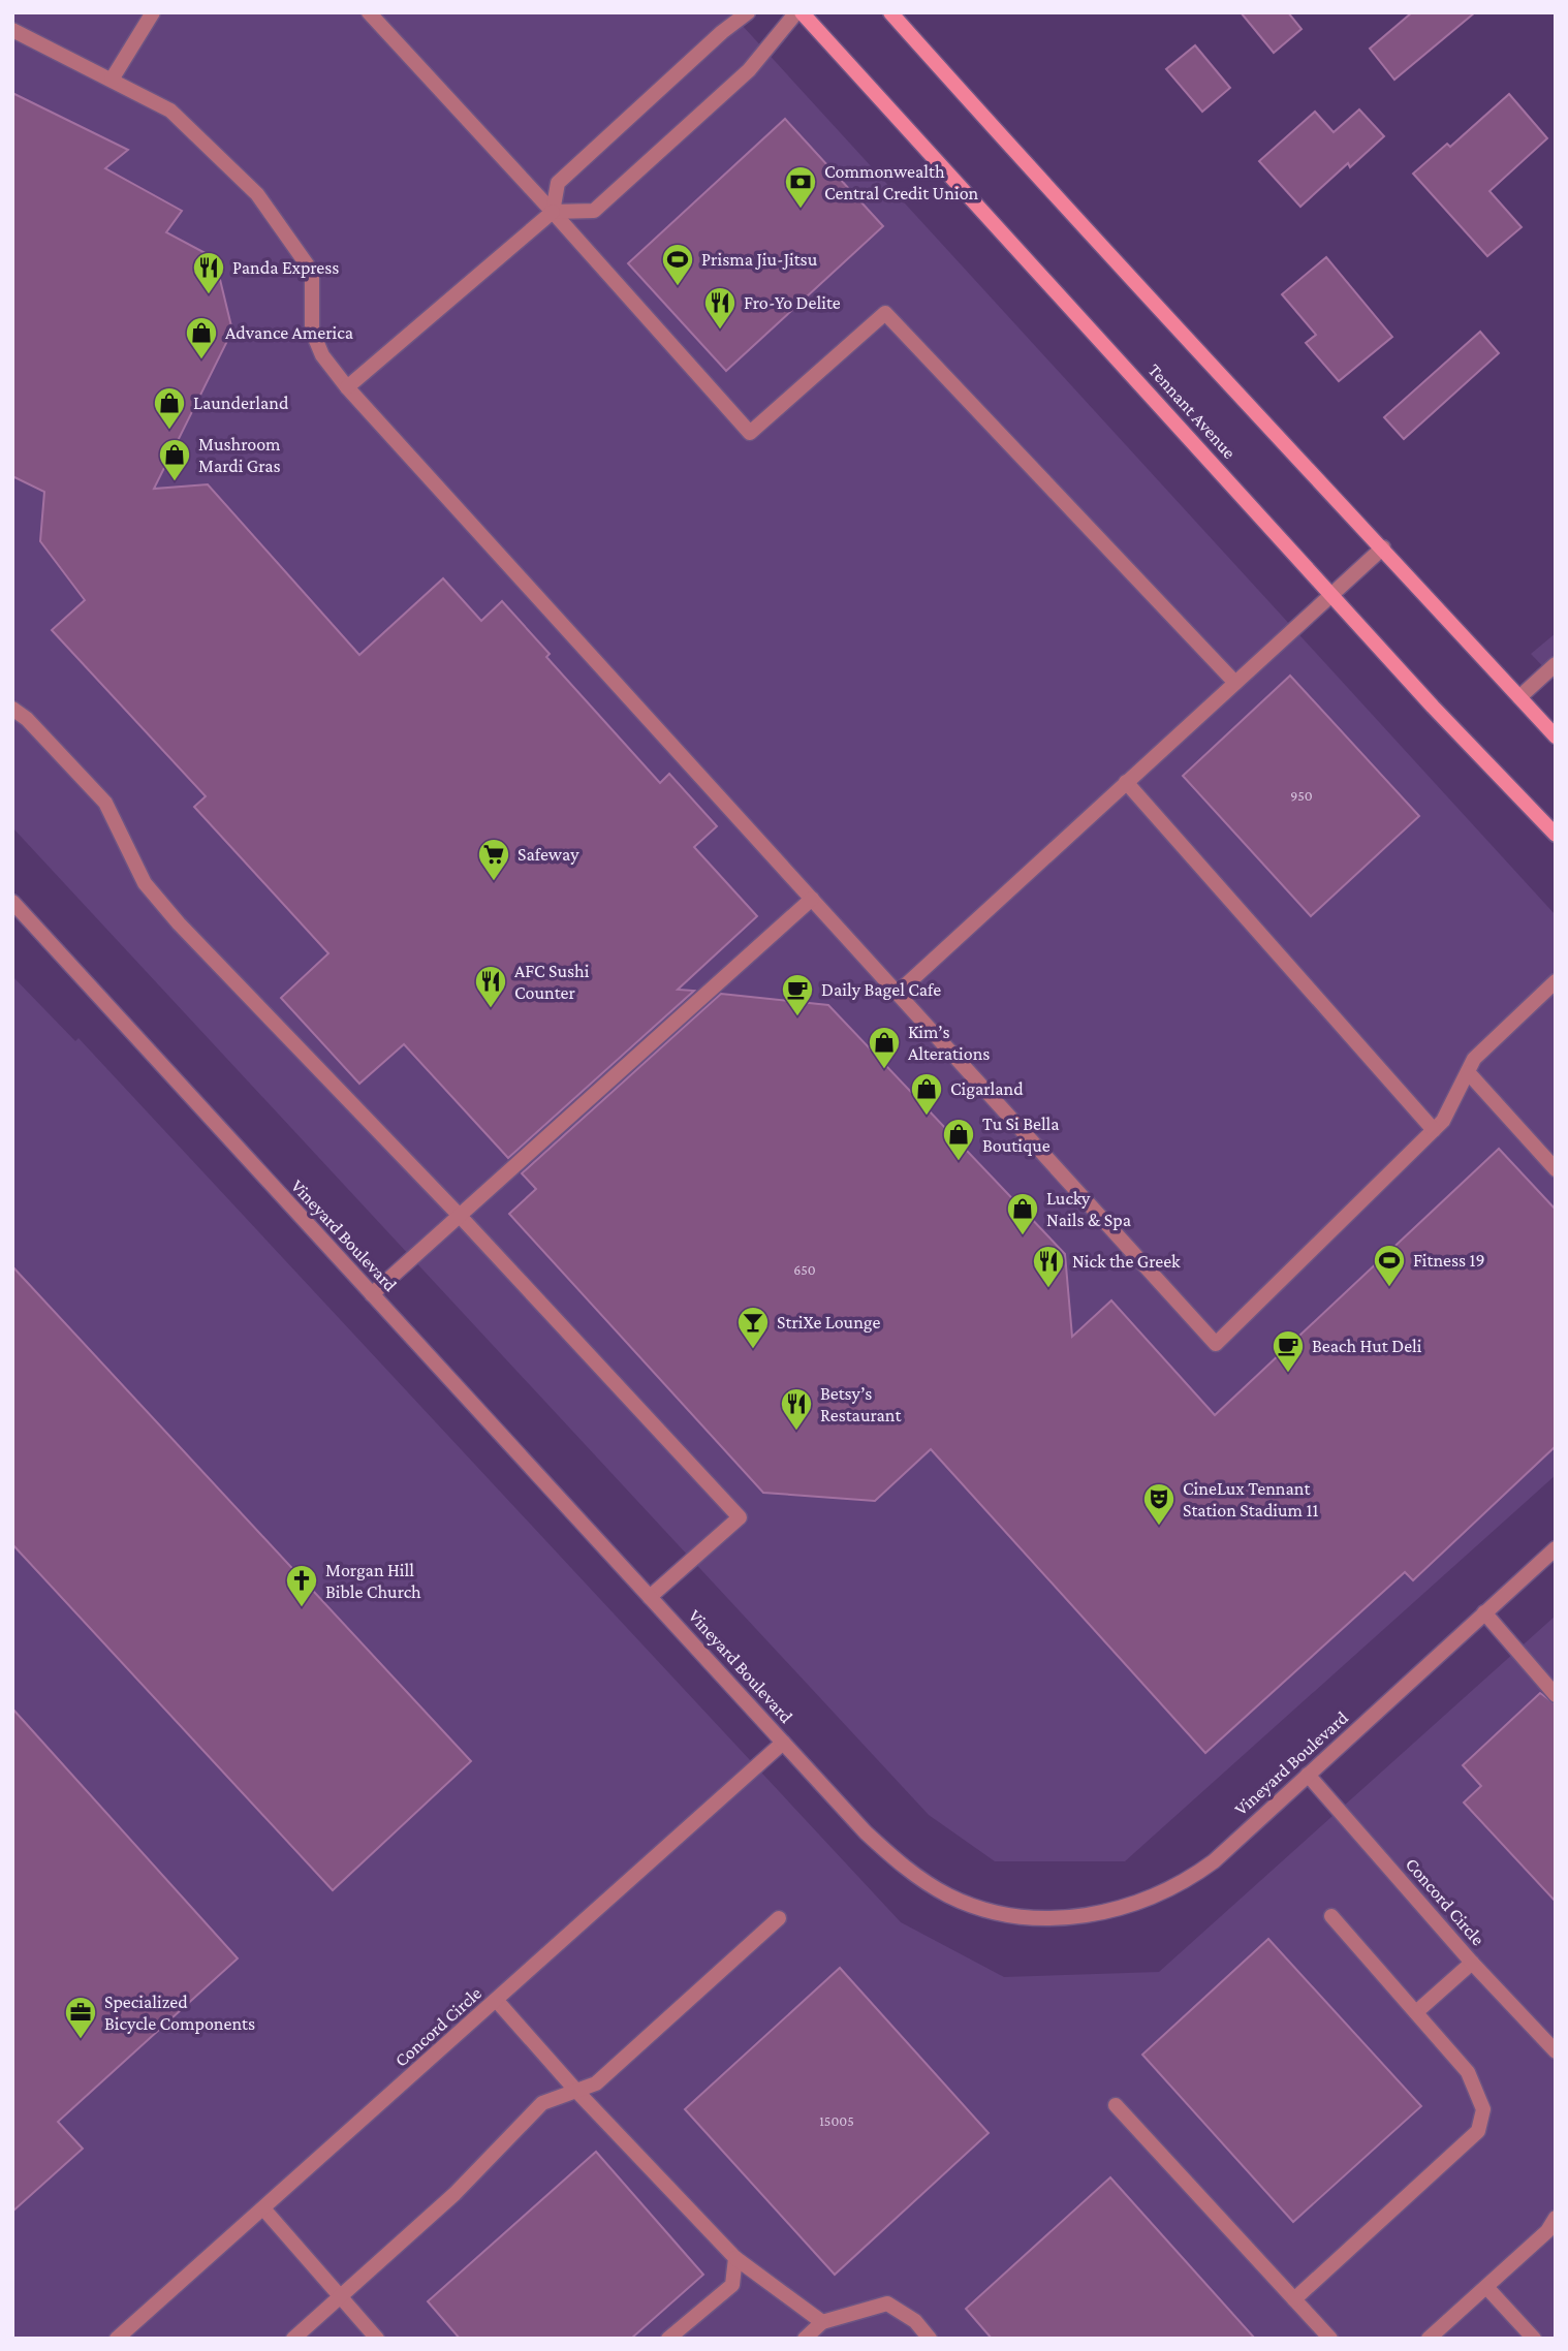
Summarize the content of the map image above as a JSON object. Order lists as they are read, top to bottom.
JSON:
{
  "streets": {
    "main road": ["Tennant Avenue"],
    "street": ["Vineyard Boulevard", "Concord Circle"]
  },
  "crossings": [
    ["Vineyard Boulevard", "Concord Circle"]
  ],
  "places": {
    "bank": ["Commonwealth Central Credit Union"],
    "sports": ["Prisma Jiu-Jitsu", "Fitness 19"],
    "restaurant": [
      "Panda Express",
      "Fro-Yo Delite",
      "AFC Sushi Counter",
      "Nick the Greek",
      "Betsy’s Restaurant"
    ],
    "shop": [
      "Advance America",
      "Launderland",
      "Mushroom Mardi Gras",
      "Kim’s Alterations",
      "Cigarland",
      "Tu Si Bella Boutique",
      "Lucky Nails & Spa"
    ],
    "supermarket": ["Safeway"],
    "cafe": ["Daily Bagel Cafe", "Beach Hut Deli"],
    "bar": ["StriXe Lounge"],
    "theatre": ["CineLux Tennant Station Stadium 11"],
    "church": ["Morgan Hill Bible Church"],
    "office": ["Specialized Bicycle Components"]
  },
  "house_numbers": ["950", "650", "15005"]
}
